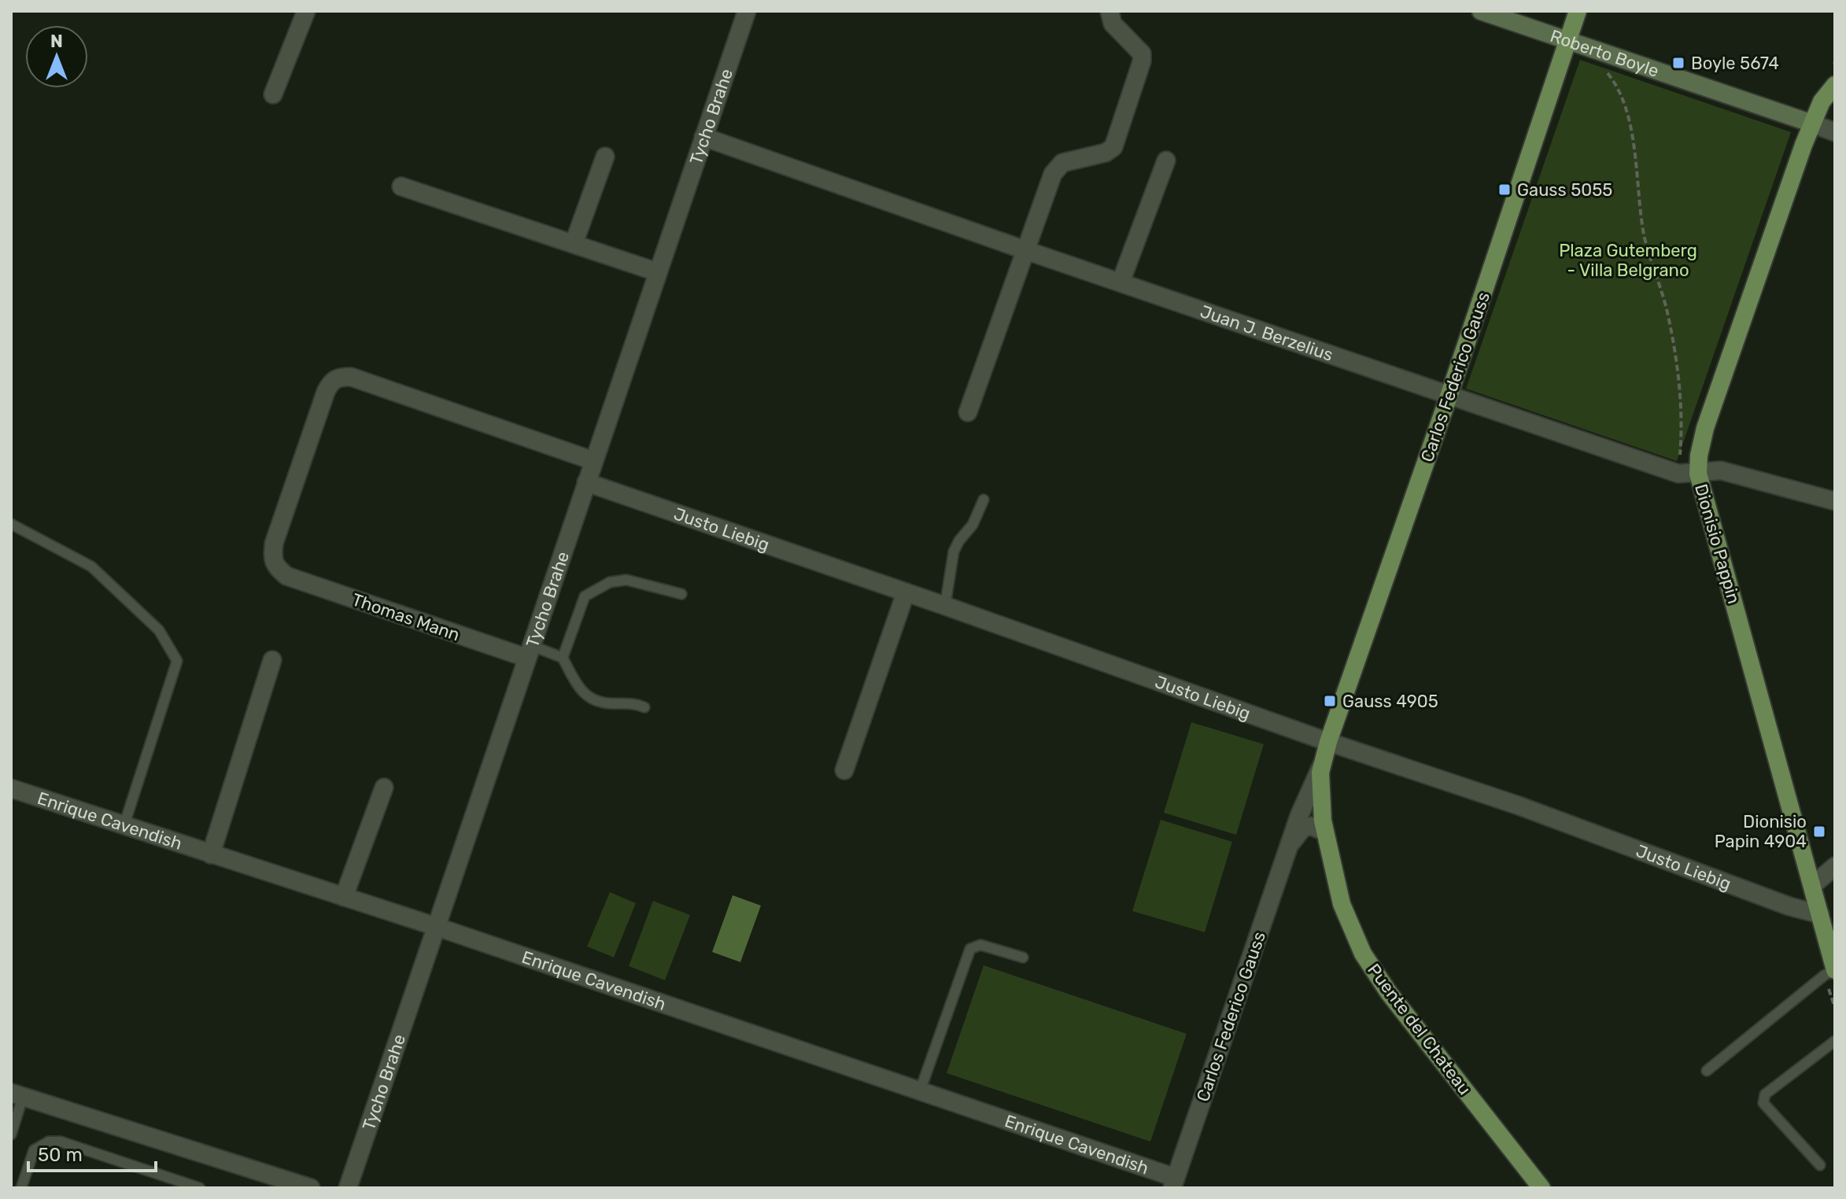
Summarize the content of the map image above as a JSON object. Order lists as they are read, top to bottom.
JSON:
{
  "streets": {
    "main road": [
      "Roberto Boyle",
      "Carlos Federico Gauss",
      "Dionisio Pappin",
      "Puente del Chateau"
    ],
    "street": [
      "Tycho Brahe",
      "Juan J. Berzelius",
      "Justo Liebig",
      "Thomas Mann",
      "Enrique Cavendish"
    ]
  },
  "crossings": [
    ["Roberto Boyle", "Carlos Federico Gauss"],
    ["Roberto Boyle", "Dionisio Pappin"],
    ["Tycho Brahe", "Juan J. Berzelius"],
    ["Tycho Brahe", "Justo Liebig"],
    ["Tycho Brahe", "Thomas Mann"],
    ["Tycho Brahe", "Enrique Cavendish"],
    ["Juan J. Berzelius", "Carlos Federico Gauss"],
    ["Juan J. Berzelius", "Dionisio Pappin"],
    ["Carlos Federico Gauss", "Justo Liebig"],
    ["Carlos Federico Gauss", "Enrique Cavendish"],
    ["Carlos Federico Gauss", "Puente del Chateau"],
    ["Justo Liebig", "Dionisio Pappin"],
    ["Justo Liebig", "Puente del Chateau"]
  ],
  "parks": ["Plaza Gutemberg - Villa Belgrano"],
  "places": {
    "transit": [
      "Boyle 5674",
      "Gauss 5055",
      "Gauss 4905",
      "Dionisio Papin 4904"
    ]
  },
  "scale_bar": "50 m",
  "north": "top"
}
